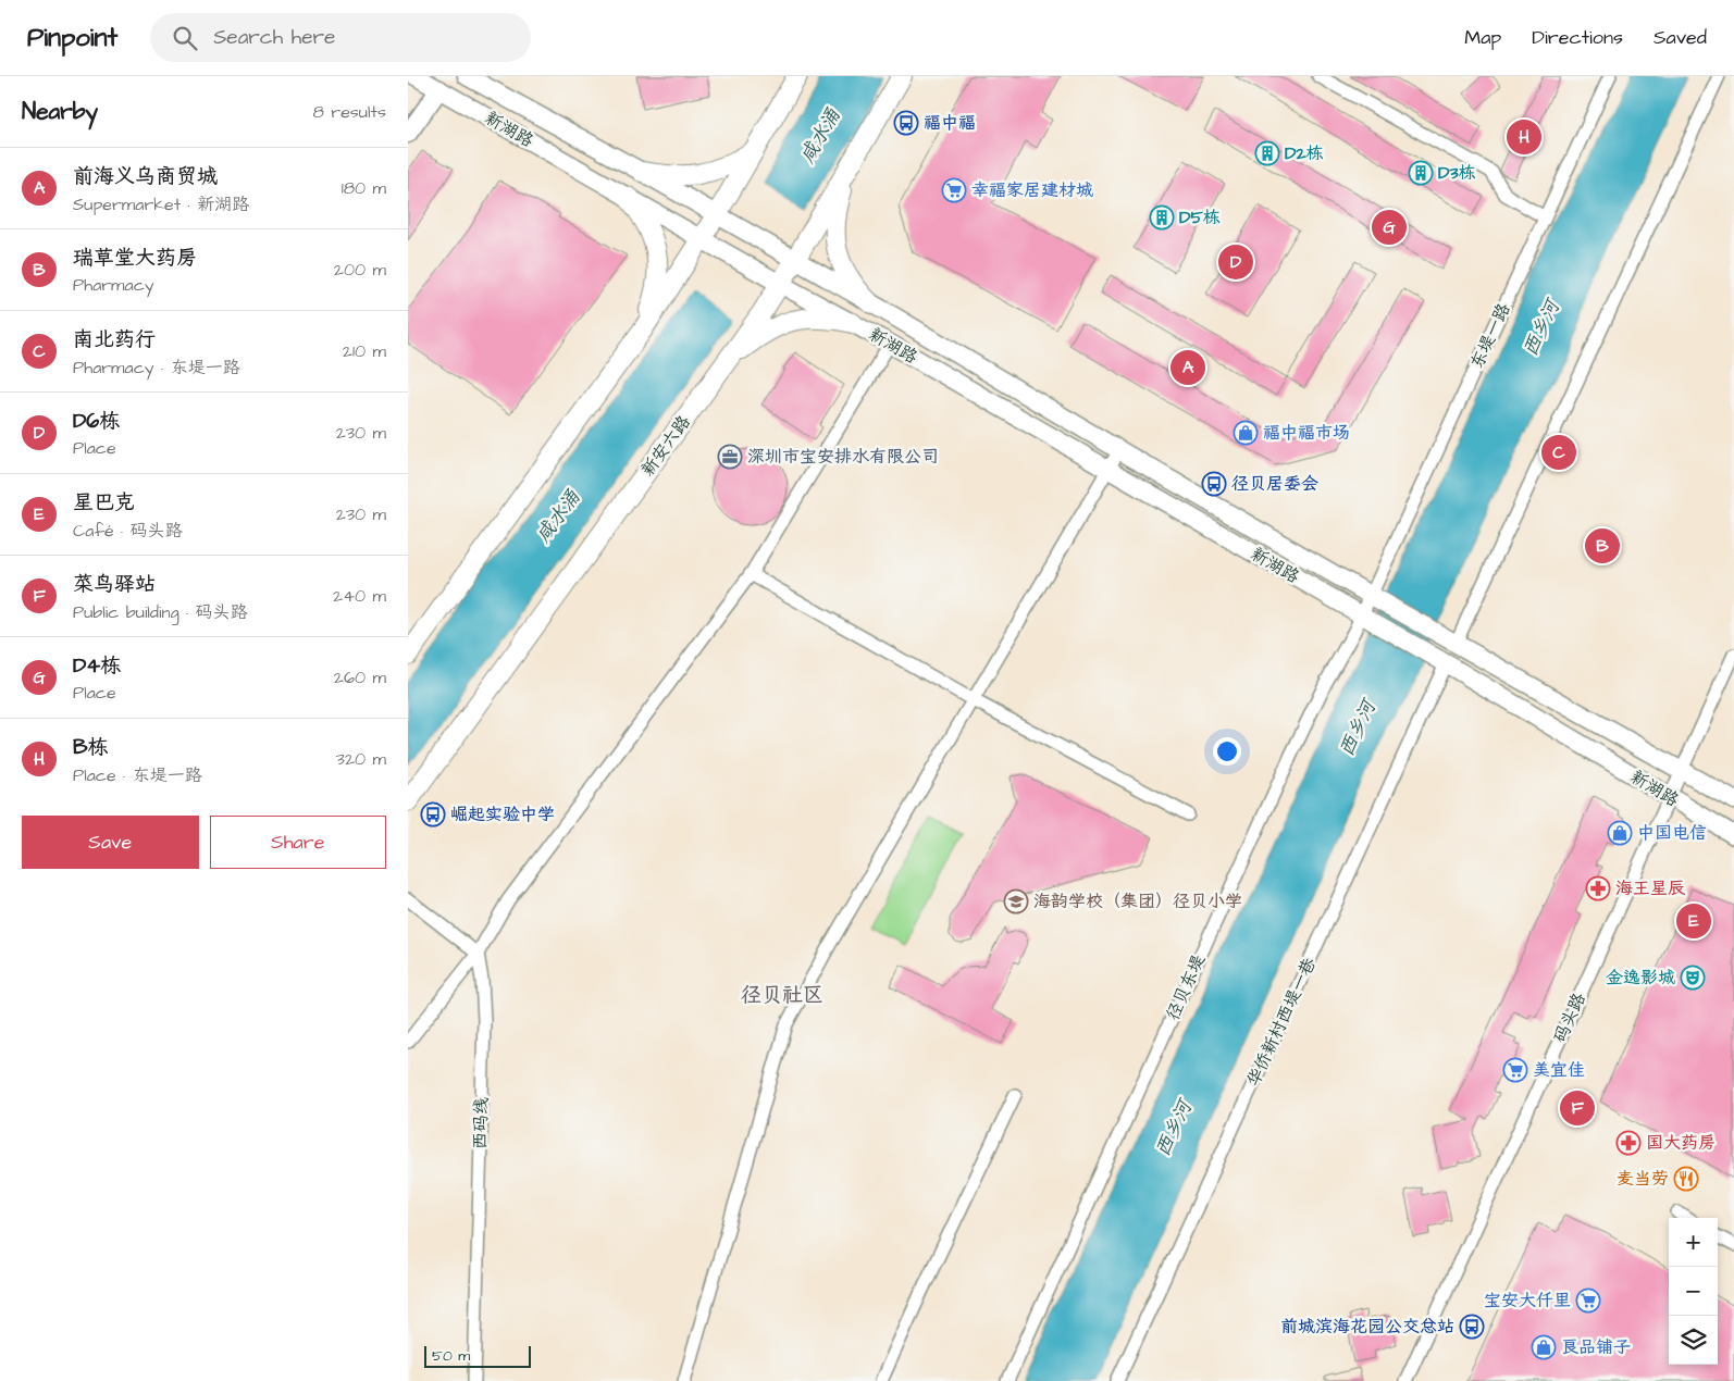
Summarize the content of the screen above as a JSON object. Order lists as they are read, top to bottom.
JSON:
{
  "streets": {
    "main road": ["新湖路", "新安六路"],
    "street": [
      "东堤一路",
      "径贝东堤",
      "码头路",
      "华侨新村西堤一巷",
      "西码线"
    ]
  },
  "crossings": [
    ["新湖路", "东堤一路"],
    ["新湖路", "新安六路"],
    ["新湖路", "径贝东堤"],
    ["新湖路", "码头路"],
    ["新湖路", "华侨新村西堤一巷"],
    ["东堤一路", "径贝东堤"]
  ],
  "districts": ["径贝社区"],
  "water": ["咸水涌", "西乡河"],
  "places": {
    "bus stop": [
      "福中福",
      "径贝居委会",
      "崛起实验中学",
      "前城滨海花园公交总站"
    ],
    "building": ["D2栋", "D3栋", "D5栋"],
    "supermarket": ["幸福家居建材城", "美宜佳", "宝安大仟里"],
    "shop": ["福中福市场", "中国电信", "良品铺子"],
    "office": ["深圳市宝安排水有限公司"],
    "pharmacy": ["海王星辰", "国大药房"],
    "school or university": ["海韵学校（集团）径贝小学"],
    "theatre": ["金逸影城"],
    "restaurant": ["麦当劳"]
  },
  "scale_bar": "50 m",
  "page": {
    "header": "Pinpoint",
    "search": "Search here",
    "nav": ["Map", "Directions", "Saved"],
    "heading": ["Nearby", "8 results"],
    "pins": [
      "H",
      "G",
      "D",
      "A",
      "C",
      "B",
      "E",
      "F"
    ],
    "list": [
      {
        "mark": "A",
        "name": "前海义乌商贸城",
        "note": "Supermarket · 新湖路",
        "value": "180 m"
      },
      {
        "mark": "B",
        "name": "瑞草堂大药房",
        "note": "Pharmacy",
        "value": "200 m"
      },
      {
        "mark": "C",
        "name": "南北药行",
        "note": "Pharmacy · 东堤一路",
        "value": "210 m"
      },
      {
        "mark": "D",
        "name": "D6栋",
        "note": "Place",
        "value": "230 m"
      },
      {
        "mark": "E",
        "name": "星巴克",
        "note": "Café · 码头路",
        "value": "230 m"
      },
      {
        "mark": "F",
        "name": "菜鸟驿站",
        "note": "Public building · 码头路",
        "value": "240 m"
      },
      {
        "mark": "G",
        "name": "D4栋",
        "note": "Place",
        "value": "260 m"
      },
      {
        "mark": "H",
        "name": "B栋",
        "note": "Place · 东堤一路",
        "value": "320 m"
      }
    ],
    "buttons": ["Save", "Share"],
    "map_buttons": ["+", "−"],
    "scale": "50 m"
  }
}
